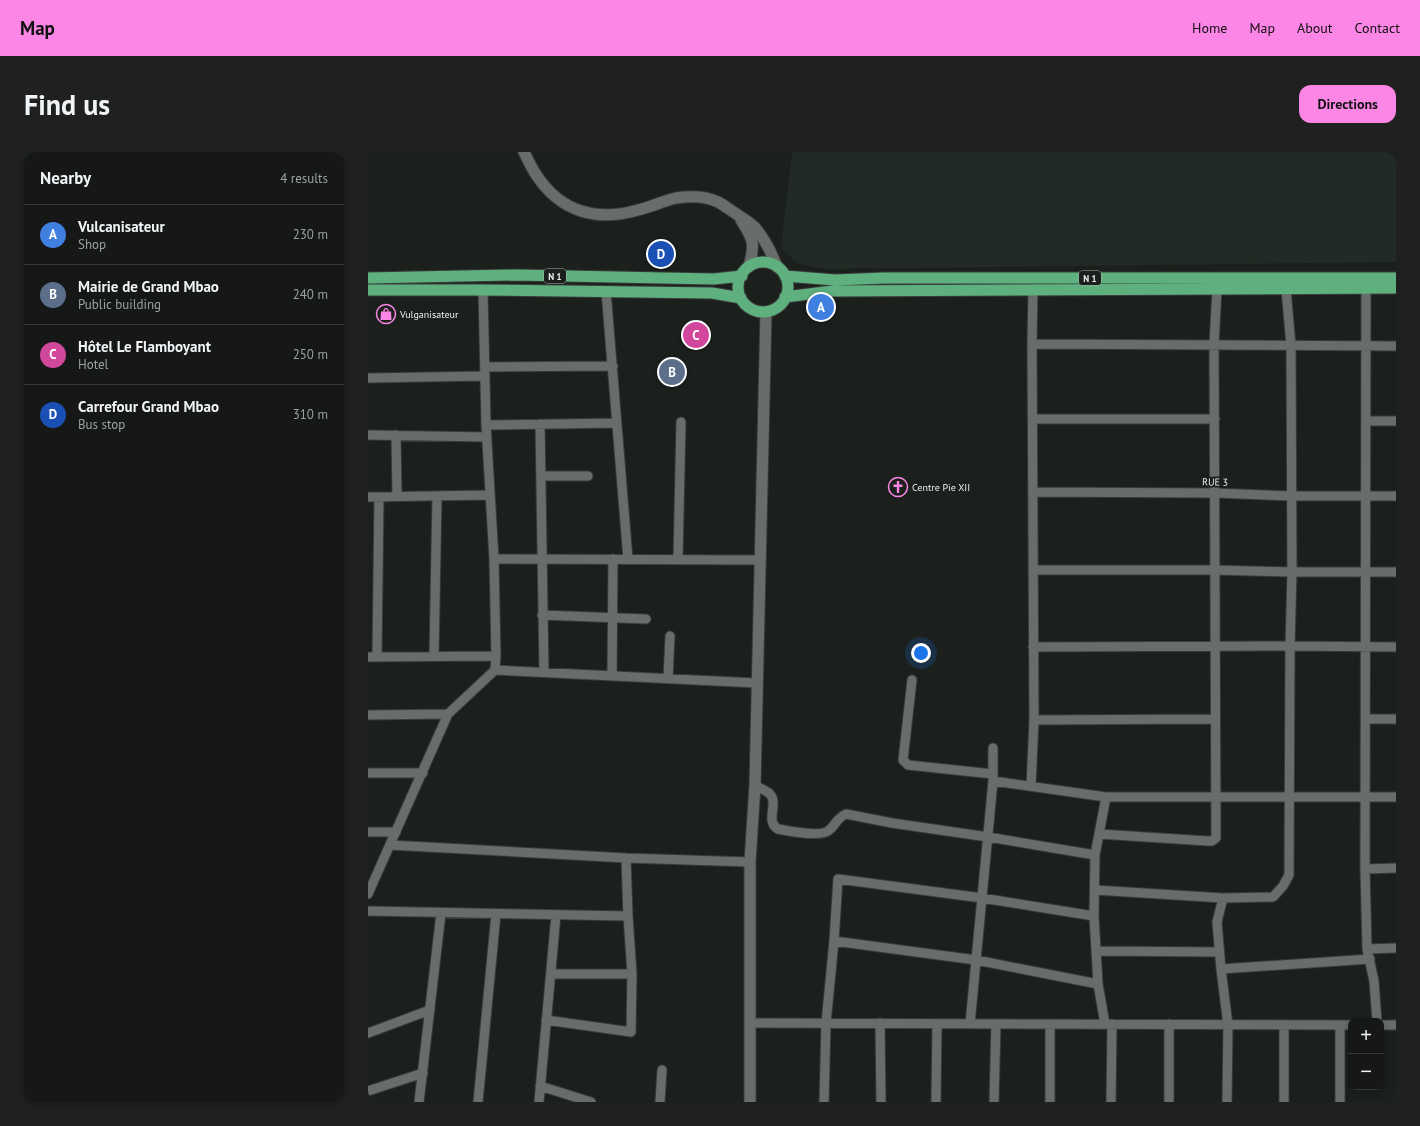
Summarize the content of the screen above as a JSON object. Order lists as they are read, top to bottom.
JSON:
{
  "streets": {
    "highway": ["N 1"],
    "street": ["RUE 3"]
  },
  "places": {
    "shop": ["Vulganisateur"],
    "church": ["Centre Pie XII"]
  },
  "page": {
    "header": "Map",
    "nav": [
      "Home",
      "Map",
      "About",
      "Contact"
    ],
    "buttons": "Directions",
    "title": "Find us",
    "heading": ["Nearby", "4 results"],
    "list": [
      {
        "mark": "A",
        "name": "Vulcanisateur",
        "note": "Shop",
        "value": "230 m"
      },
      {
        "mark": "B",
        "name": "Mairie de Grand Mbao",
        "note": "Public building",
        "value": "240 m"
      },
      {
        "mark": "C",
        "name": "Hôtel Le Flamboyant",
        "note": "Hotel",
        "value": "250 m"
      },
      {
        "mark": "D",
        "name": "Carrefour Grand Mbao",
        "note": "Bus stop",
        "value": "310 m"
      }
    ],
    "pins": [
      "D",
      "A",
      "C",
      "B"
    ],
    "map_buttons": ["+", "−"]
  }
}
